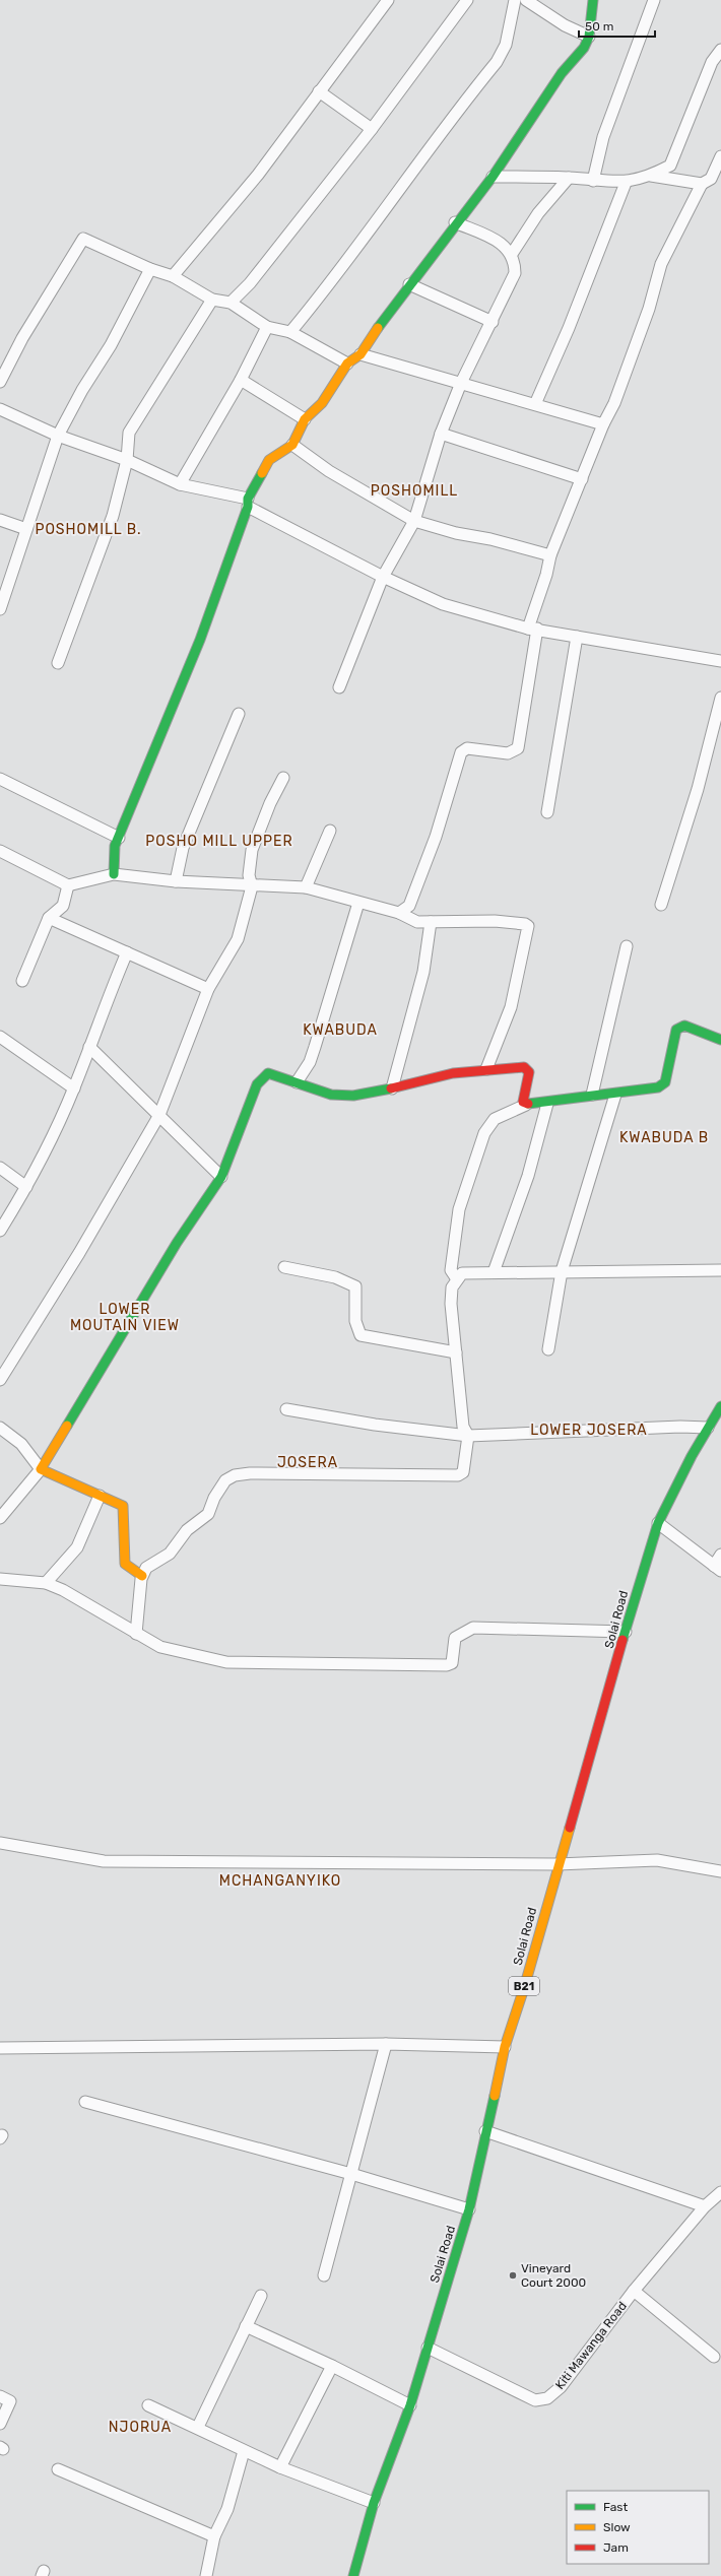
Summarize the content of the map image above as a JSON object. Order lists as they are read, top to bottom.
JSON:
{
  "streets": {
    "main road": ["Solai Road", "B21"],
    "street": ["Kiti Mawanga Road"]
  },
  "crossings": [
    ["Solai Road", "Kiti Mawanga Road"]
  ],
  "districts": [
    "POSHOMILL",
    "POSHOMILL B.",
    "POSHO MILL UPPER",
    "KWABUDA",
    "KWABUDA B",
    "LOWER MOUTAIN VIEW",
    "LOWER JOSERA",
    "JOSERA",
    "MCHANGANYIKO",
    "NJORUA"
  ],
  "places": ["Vineyard Court 2000"],
  "legend": ["Fast", "Slow", "Jam"],
  "scale_bar": "50 m"
}
